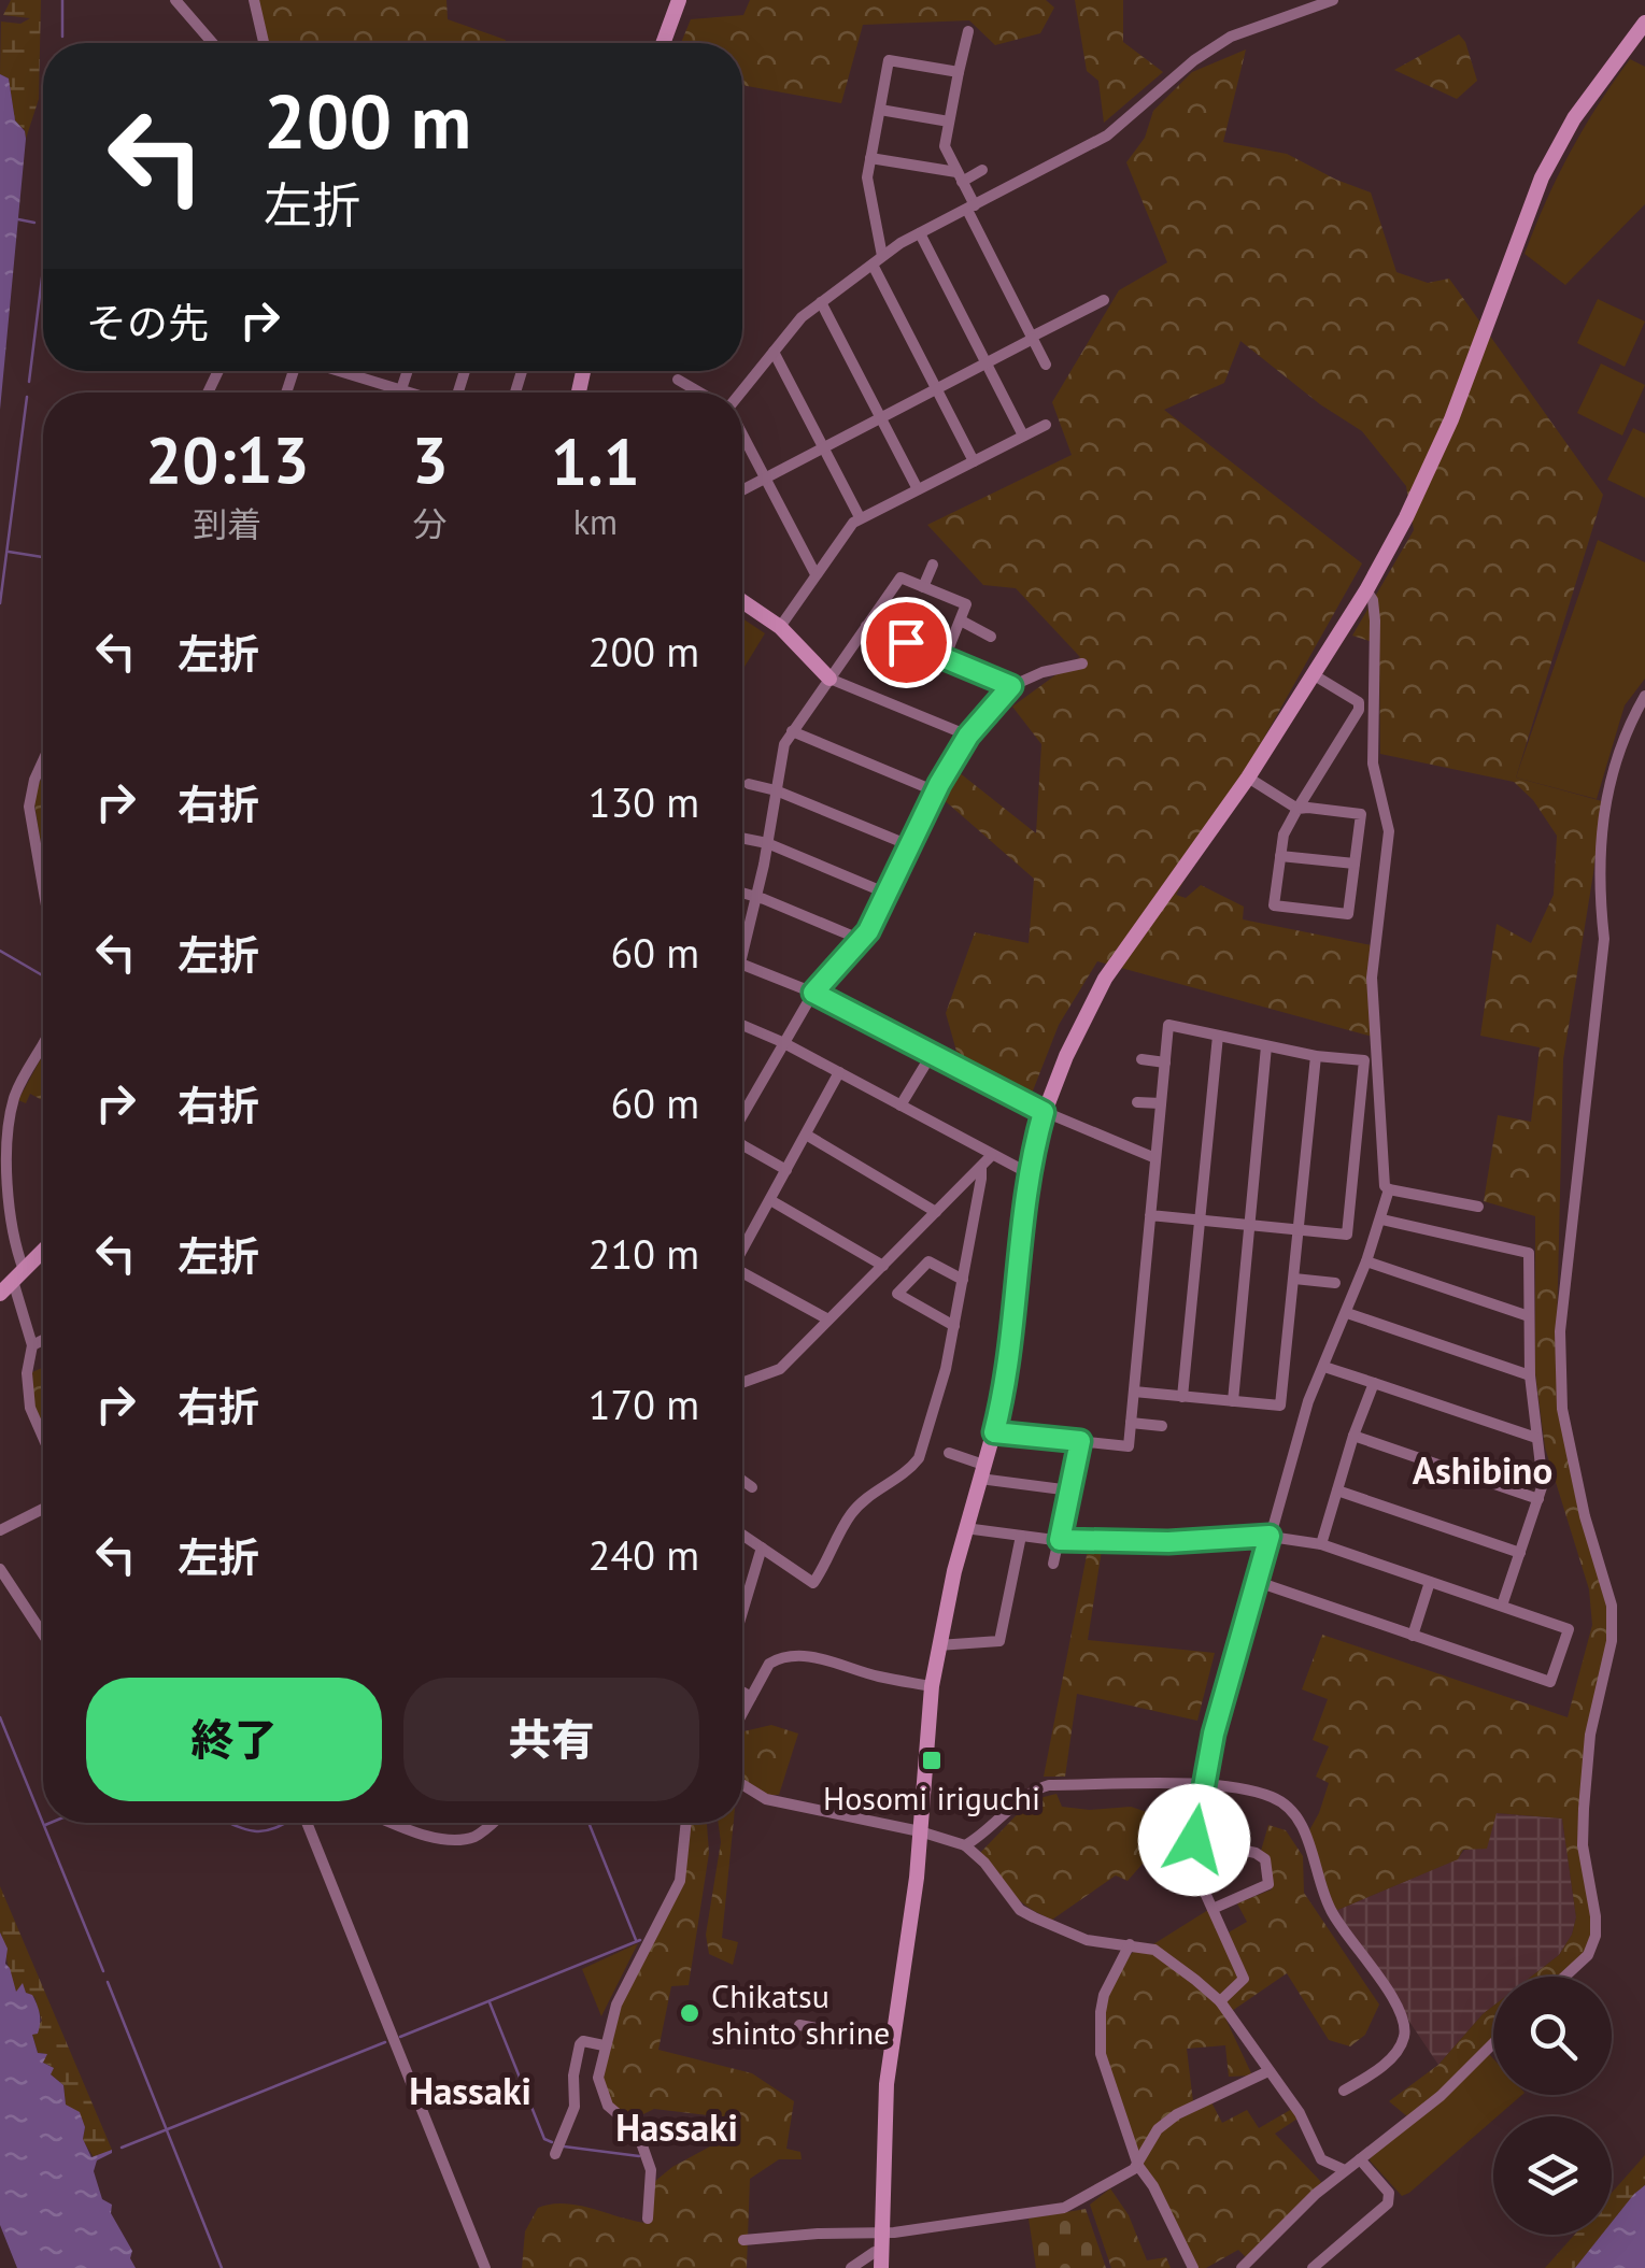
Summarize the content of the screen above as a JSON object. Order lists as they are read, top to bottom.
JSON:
{
  "districts": ["Ashibino", "Hassaki", "Hassaki"],
  "places": {
    "transit": ["Hosomi iriguchi"],
    "other": ["Chikatsu shinto shrine"]
  },
  "page": {
    "turn": ["200 m", "左折"],
    "then": "その先",
    "eta": [
      "20:13",
      "到着",
      "3",
      "分",
      "1.1",
      "km"
    ],
    "list": [
      {
        "name": "左折",
        "value": "200 m"
      },
      {
        "name": "右折",
        "value": "130 m"
      },
      {
        "name": "左折",
        "value": "60 m"
      },
      {
        "name": "右折",
        "value": "60 m"
      },
      {
        "name": "左折",
        "value": "210 m"
      },
      {
        "name": "右折",
        "value": "170 m"
      },
      {
        "name": "左折",
        "value": "240 m"
      }
    ],
    "buttons": ["終了", "共有"]
  }
}
